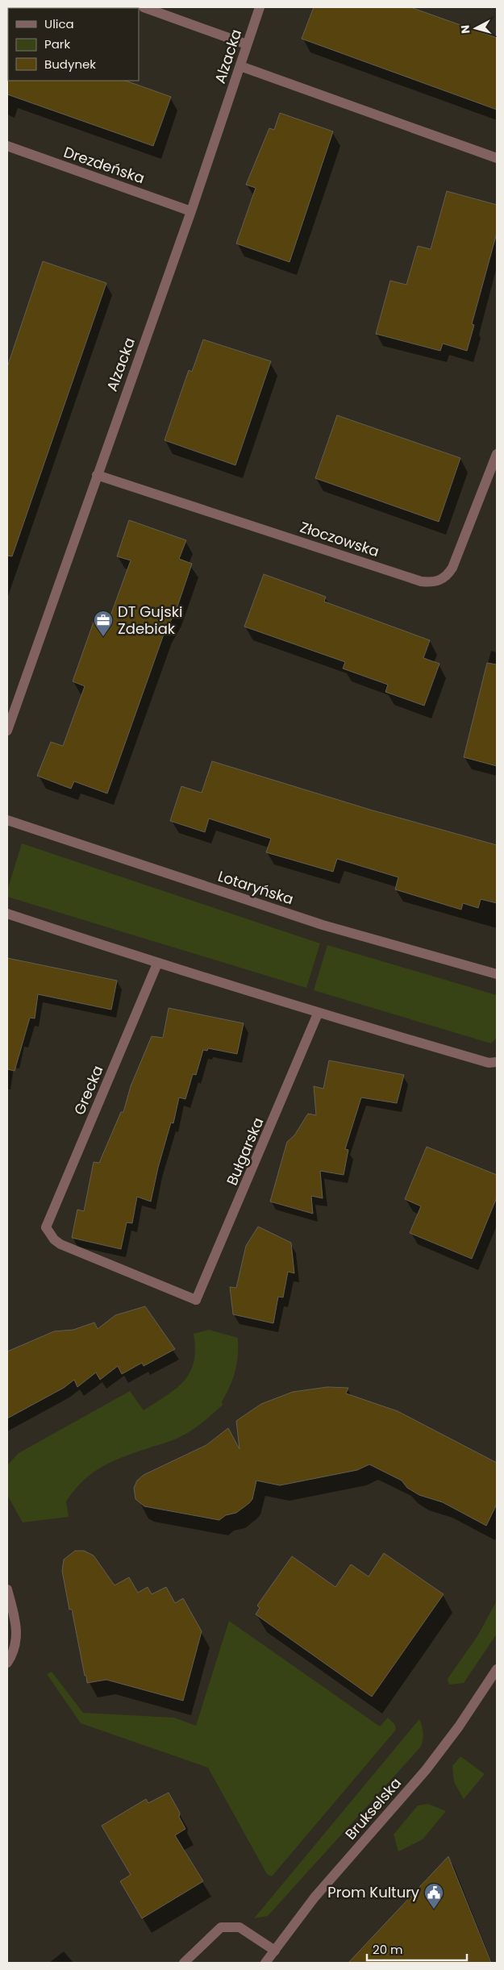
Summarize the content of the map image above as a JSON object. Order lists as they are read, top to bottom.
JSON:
{
  "streets": {
    "street": [
      "Alzacka",
      "Drezdeńska",
      "Złoczowska",
      "Lotaryńska",
      "Grecka",
      "Bułgarska",
      "Brukselska"
    ]
  },
  "crossings": [
    ["Alzacka", "Drezdeńska"],
    ["Alzacka", "Złoczowska"],
    ["Grecka", "Bułgarska"]
  ],
  "places": {
    "office": ["DT Gujski Zdebiak"],
    "public building": ["Prom Kultury"]
  },
  "legend": ["Ulica", "Park", "Budynek"],
  "scale_bar": "20 m",
  "north": "left"
}
